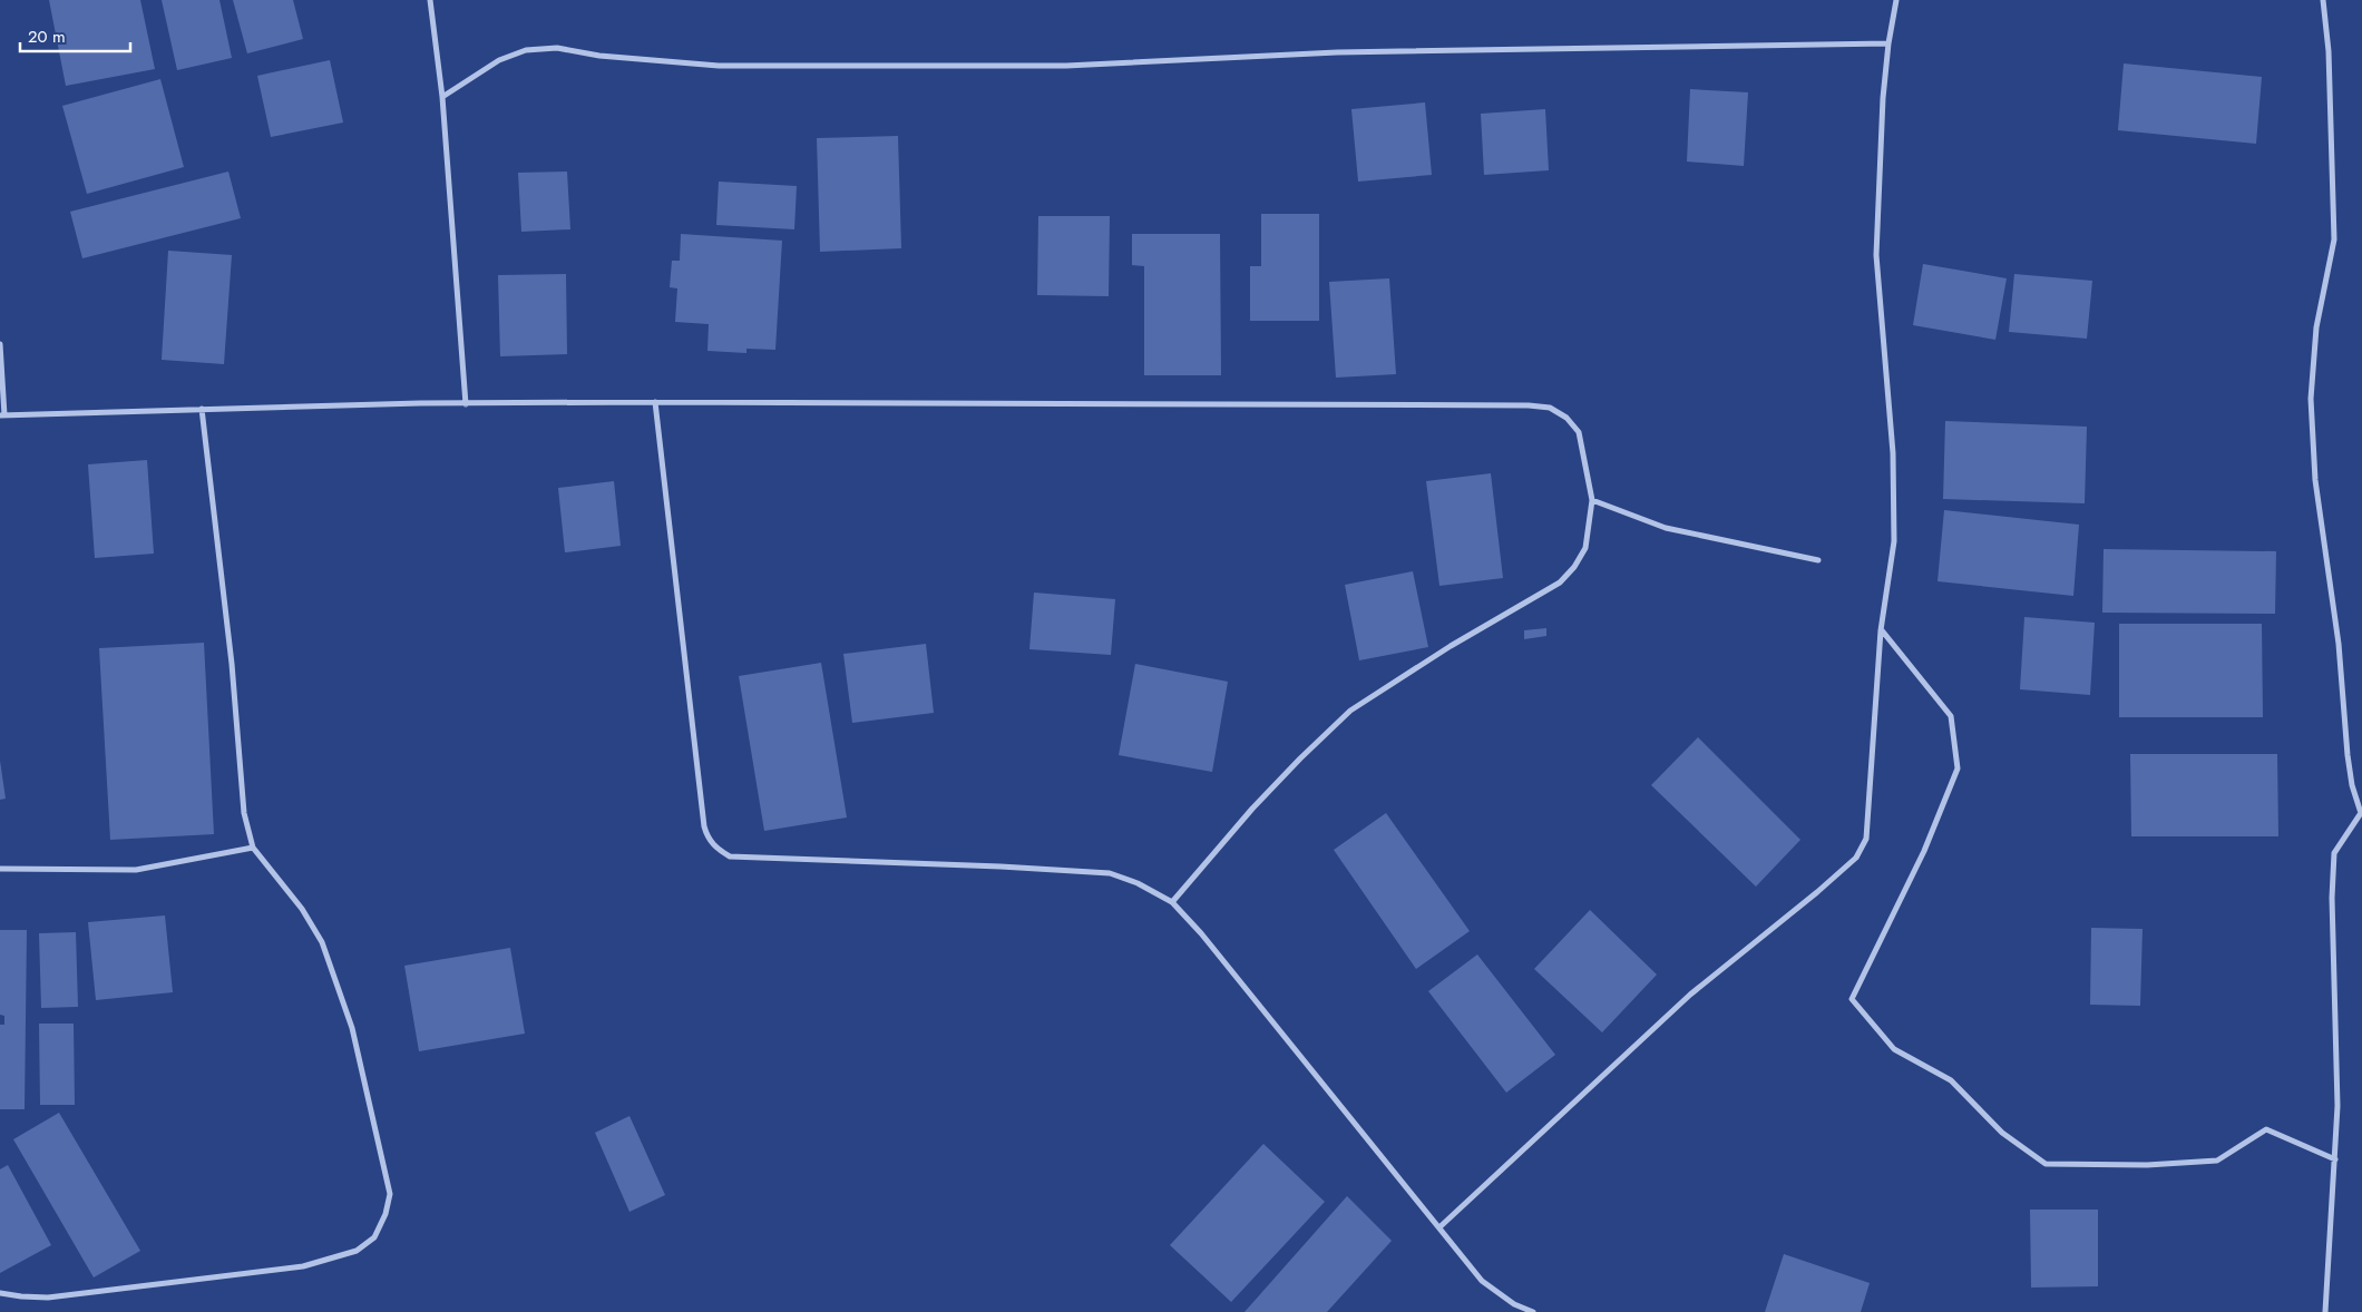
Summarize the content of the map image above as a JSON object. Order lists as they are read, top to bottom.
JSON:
{
  "scale_bar": "20 m"
}
